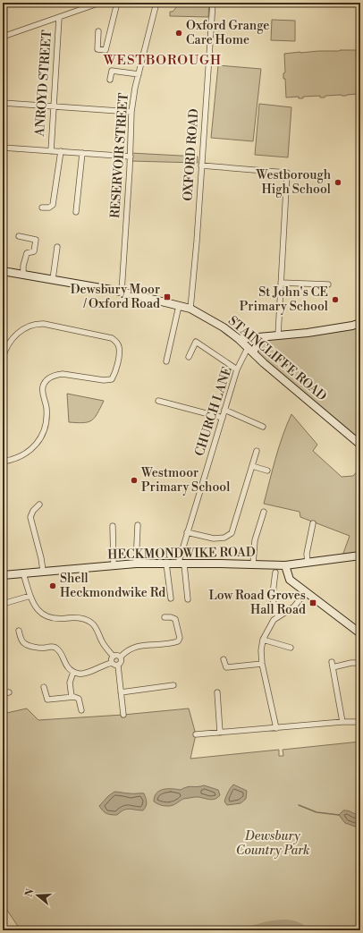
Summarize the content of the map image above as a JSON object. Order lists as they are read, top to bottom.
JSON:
{
  "streets": {
    "street": [
      "ANROYD STREET",
      "OXFORD ROAD",
      "RESERVOIR STREET",
      "STAINCLIFFE ROAD",
      "CHURCH LANE",
      "HECKMONDWIKE ROAD"
    ]
  },
  "crossings": [
    ["OXFORD ROAD", "STAINCLIFFE ROAD"],
    ["RESERVOIR STREET", "STAINCLIFFE ROAD"],
    ["STAINCLIFFE ROAD", "CHURCH LANE"],
    ["CHURCH LANE", "HECKMONDWIKE ROAD"]
  ],
  "districts": ["WESTBOROUGH"],
  "parks": ["Dewsbury Country Park"],
  "places": {
    "other": [
      "Oxford Grange Care Home",
      "Westborough High School",
      "St John's CE Primary School",
      "Westmoor Primary School",
      "Shell Heckmondwike Rd"
    ],
    "transit": ["Dewsbury Moor / Oxford Road", "Low Road Groves Hall Road"]
  },
  "north": "left"
}
